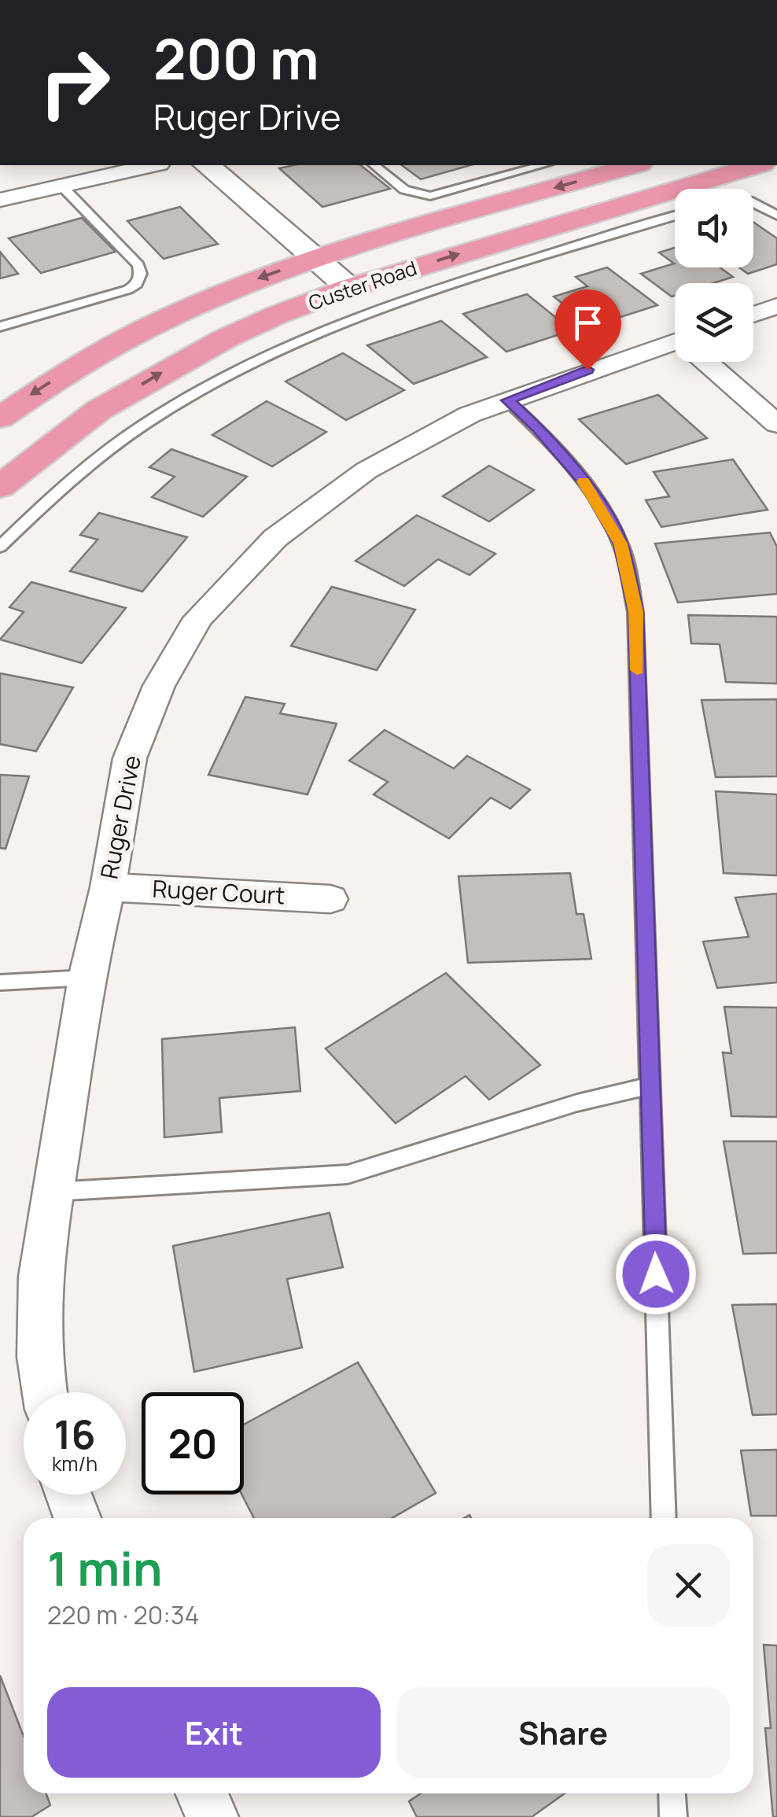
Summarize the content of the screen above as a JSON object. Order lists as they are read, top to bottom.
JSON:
{
  "streets": {
    "main road": ["Custer Road"],
    "street": ["Ruger Drive", "Ruger Court"]
  },
  "crossings": [
    ["Ruger Drive", "Ruger Court"]
  ],
  "page": {
    "turn": ["200 m", "Ruger Drive"],
    "speed": "16 km/h",
    "limit": "20",
    "heading": ["1 min", "220 m · 20:34"],
    "buttons": ["Exit", "Share"]
  }
}
